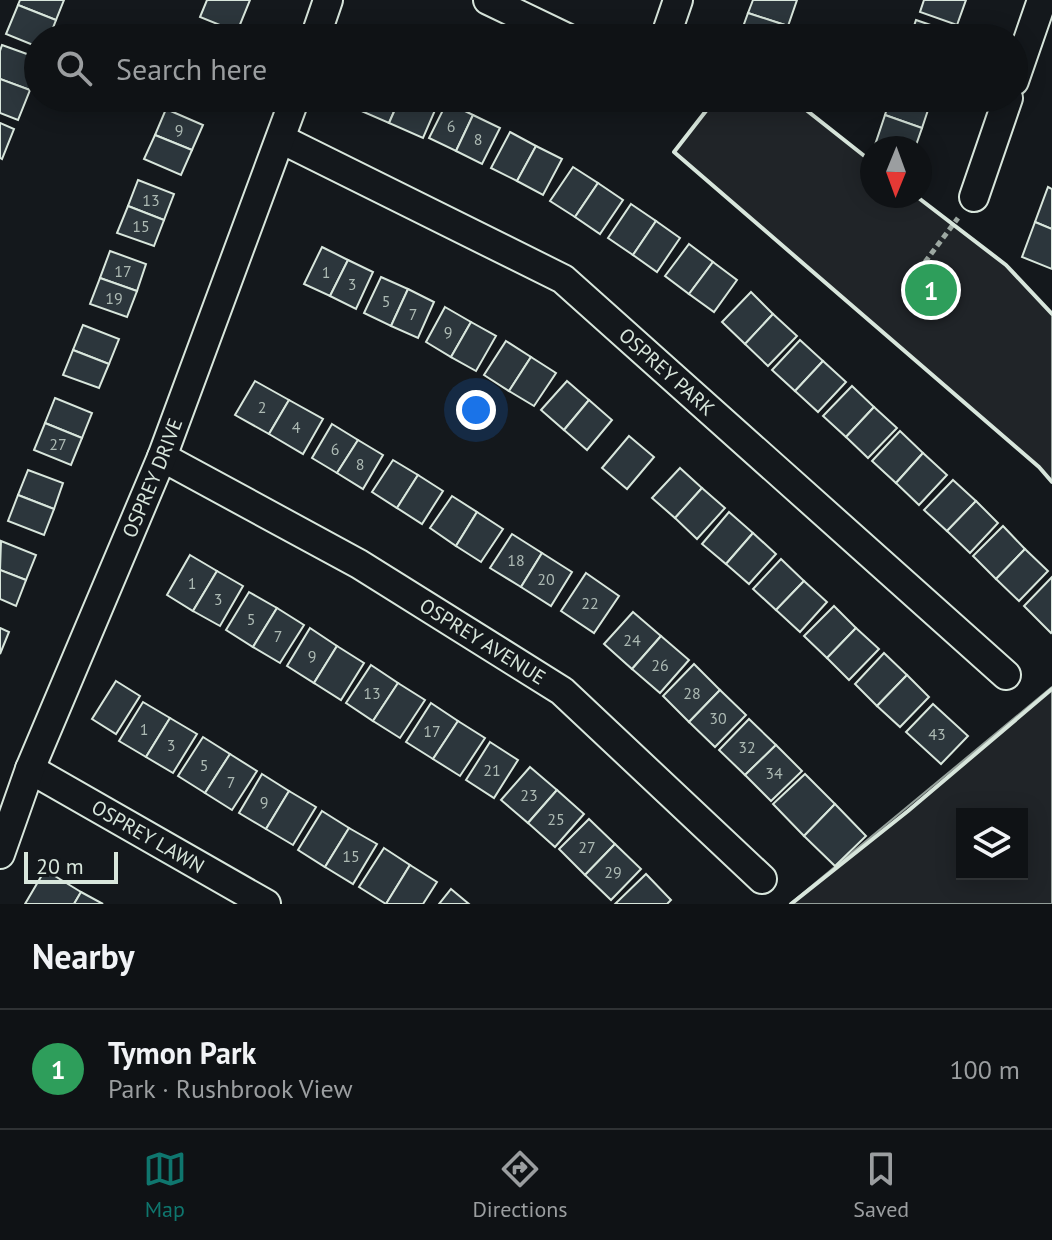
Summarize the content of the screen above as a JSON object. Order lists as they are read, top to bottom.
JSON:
{
  "streets": {
    "street": [
      "OSPREY PARK",
      "OSPREY DRIVE",
      "OSPREY AVENUE",
      "OSPREY LAWN"
    ]
  },
  "crossings": [
    ["OSPREY PARK", "OSPREY DRIVE"],
    ["OSPREY DRIVE", "OSPREY AVENUE"],
    ["OSPREY DRIVE", "OSPREY LAWN"]
  ],
  "house_numbers": [
    "6",
    "9",
    "8",
    "13",
    "15",
    "17",
    "1",
    "3",
    "19",
    "5",
    "7",
    "9",
    "2",
    "4",
    "27",
    "6",
    "8",
    "18",
    "20",
    "1",
    "3",
    "22",
    "5",
    "7",
    "24",
    "9",
    "26",
    "13",
    "28",
    "30",
    "1",
    "17",
    "43",
    "3",
    "32",
    "5",
    "21",
    "34",
    "7",
    "23",
    "9",
    "25",
    "27",
    "15",
    "29"
  ],
  "scale_bar": "20 m",
  "north": "bottom",
  "page": {
    "search": "Search here",
    "pins": "1",
    "scale": "20 m",
    "heading": "Nearby",
    "list": [
      {
        "mark": "1",
        "name": "Tymon Park",
        "note": "Park · Rushbrook View",
        "value": "100 m"
      }
    ],
    "nav": ["Map", "Directions", "Saved"]
  }
}
